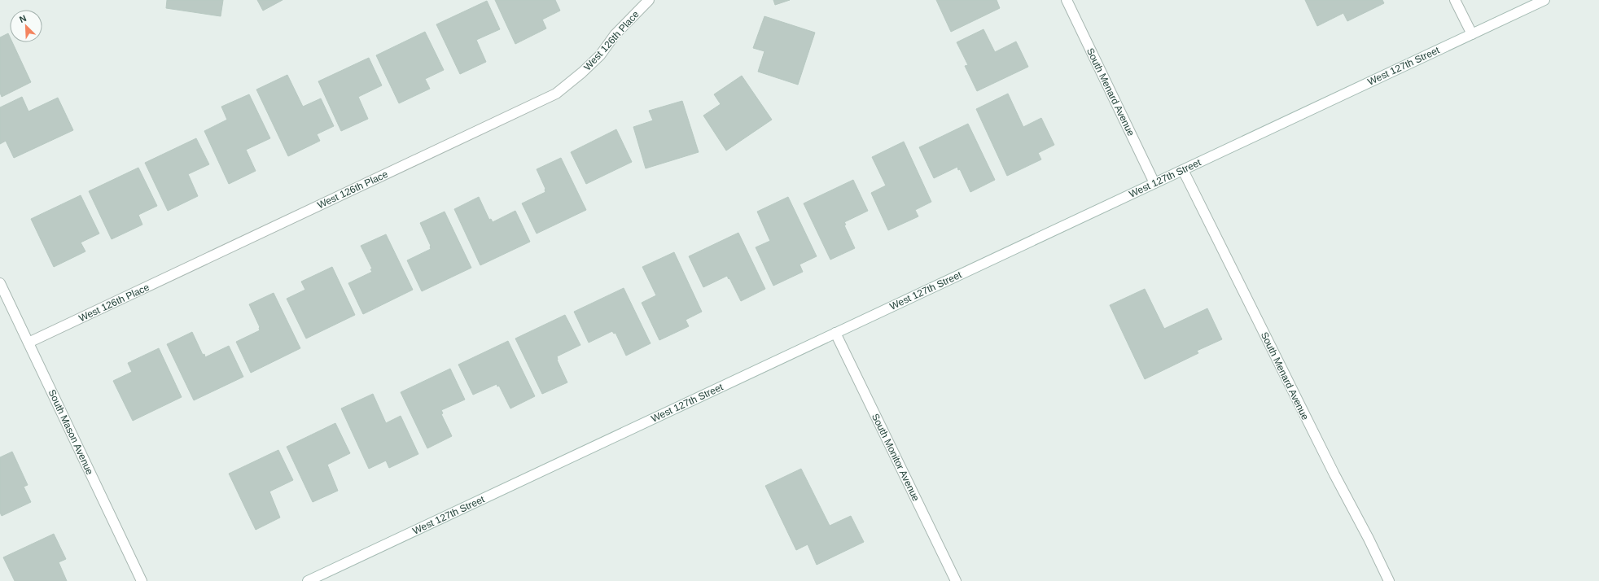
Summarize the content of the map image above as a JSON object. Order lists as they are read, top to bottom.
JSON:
{
  "streets": {
    "street": [
      "West 126th Place",
      "West 127th Street",
      "South Menard Avenue",
      "South Mason Avenue",
      "South Monitor Avenue"
    ]
  },
  "crossings": [
    ["West 126th Place", "South Mason Avenue"],
    ["West 127th Street", "South Menard Avenue"],
    ["West 127th Street", "South Monitor Avenue"]
  ],
  "north": "top left"
}
